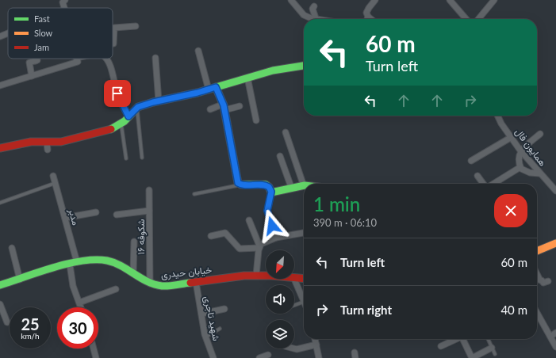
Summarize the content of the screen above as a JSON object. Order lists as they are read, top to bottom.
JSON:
{
  "streets": {
    "street": [
      "همایون فال",
      "مدبر",
      "شکوفه ۱۶",
      "خیابان حیدری",
      "شهید تاجری"
    ]
  },
  "crossings": [
    ["مدبر", "خیابان حیدری"],
    ["شکوفه ۱۶", "خیابان حیدری"],
    ["خیابان حیدری", "شهید تاجری"]
  ],
  "legend": ["Fast", "Slow", "Jam"],
  "north": "bottom left",
  "page": {
    "turn": ["60 m", "Turn left"],
    "heading": ["1 min", "390 m · 06:10"],
    "list": [
      {
        "name": "Turn left",
        "value": "60 m"
      },
      {
        "name": "Turn right",
        "value": "40 m"
      }
    ],
    "speed": "25 km/h",
    "limit": "30"
  }
}
